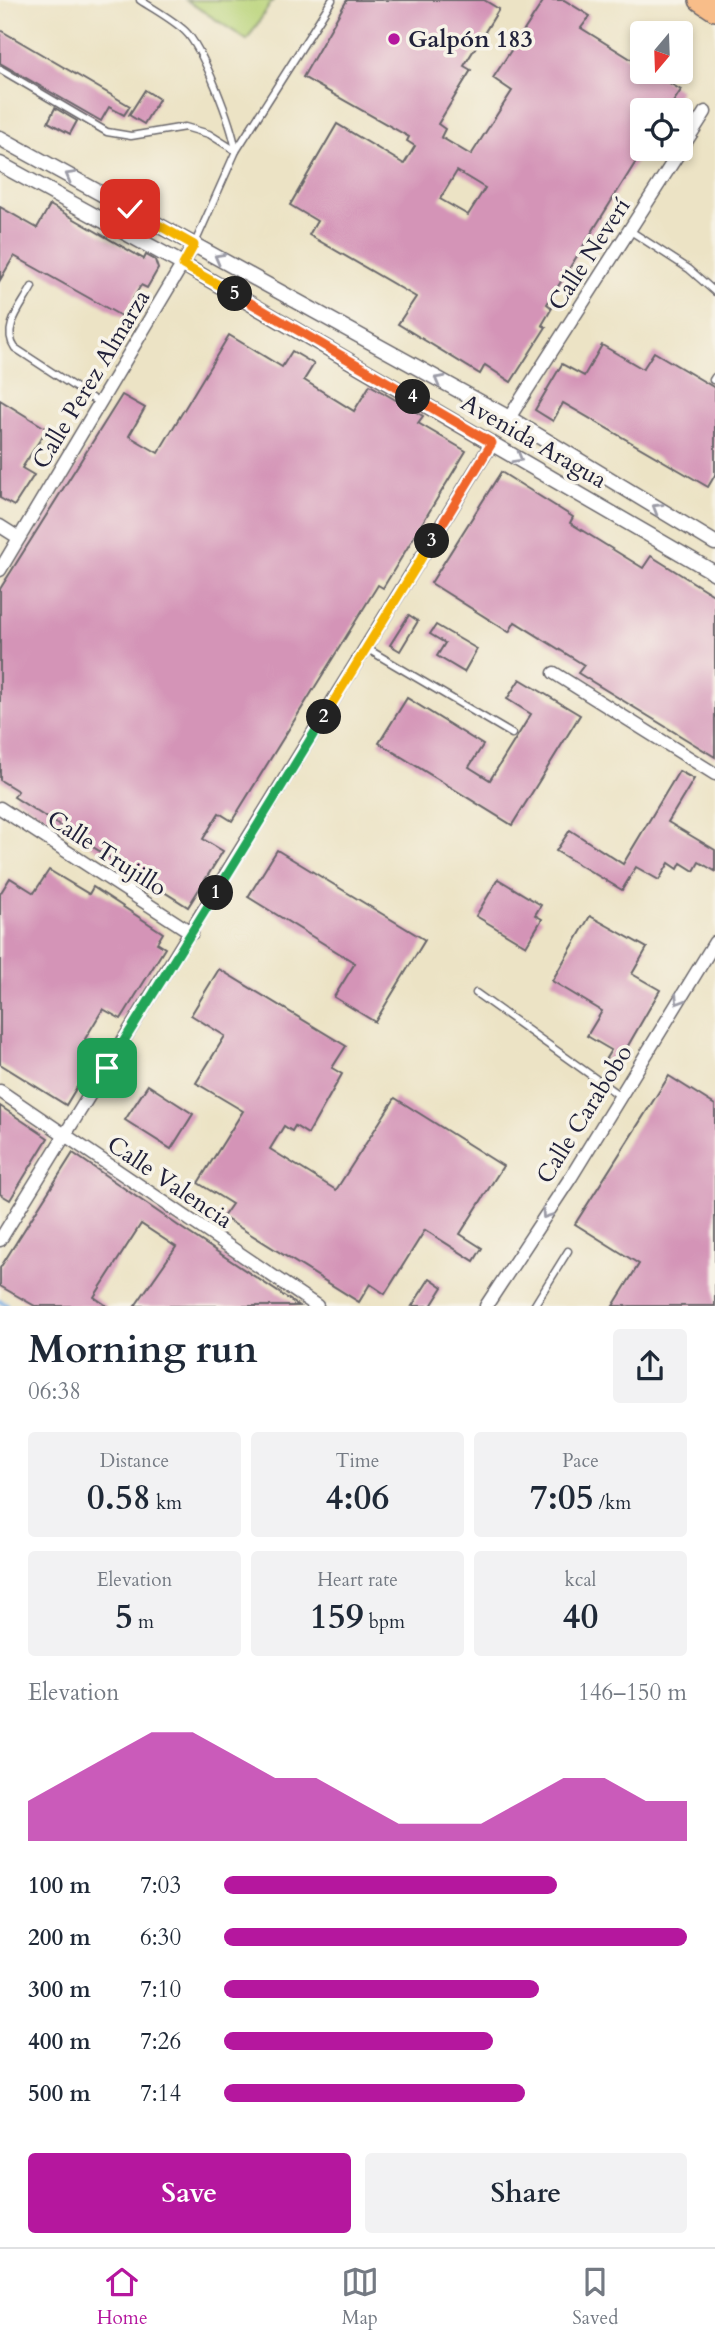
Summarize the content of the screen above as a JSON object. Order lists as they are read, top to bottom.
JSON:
{
  "streets": {
    "street": [
      "Calle Neverí",
      "Calle Perez Almarza",
      "Avenida Aragua",
      "Calle Trujillo",
      "Calle Carabobo",
      "Calle Valencia"
    ]
  },
  "crossings": [
    ["Calle Neverí", "Avenida Aragua"],
    ["Calle Perez Almarza", "Avenida Aragua"]
  ],
  "one_way": ["Calle Carabobo"],
  "places": ["Galpón 183"],
  "north": "bottom",
  "page": {
    "pins": [
      "5",
      "4",
      "3",
      "2",
      "1"
    ],
    "heading": ["Morning run", "06:38"],
    "stats": [
      ["Distance", "0.58 km"],
      ["Time", "4:06"],
      ["Pace", "7:05 /km"],
      ["Elevation", "5 m"],
      ["Heart rate", "159 bpm"],
      ["kcal", "40"]
    ],
    "chart": ["Elevation", "146–150 m"],
    "list": [
      {
        "name": "100 m",
        "note": "7:03"
      },
      {
        "name": "200 m",
        "note": "6:30"
      },
      {
        "name": "300 m",
        "note": "7:10"
      },
      {
        "name": "400 m",
        "note": "7:26"
      },
      {
        "name": "500 m",
        "note": "7:14"
      }
    ],
    "buttons": ["Save", "Share"],
    "tabs": ["Home", "Map", "Saved"]
  }
}
